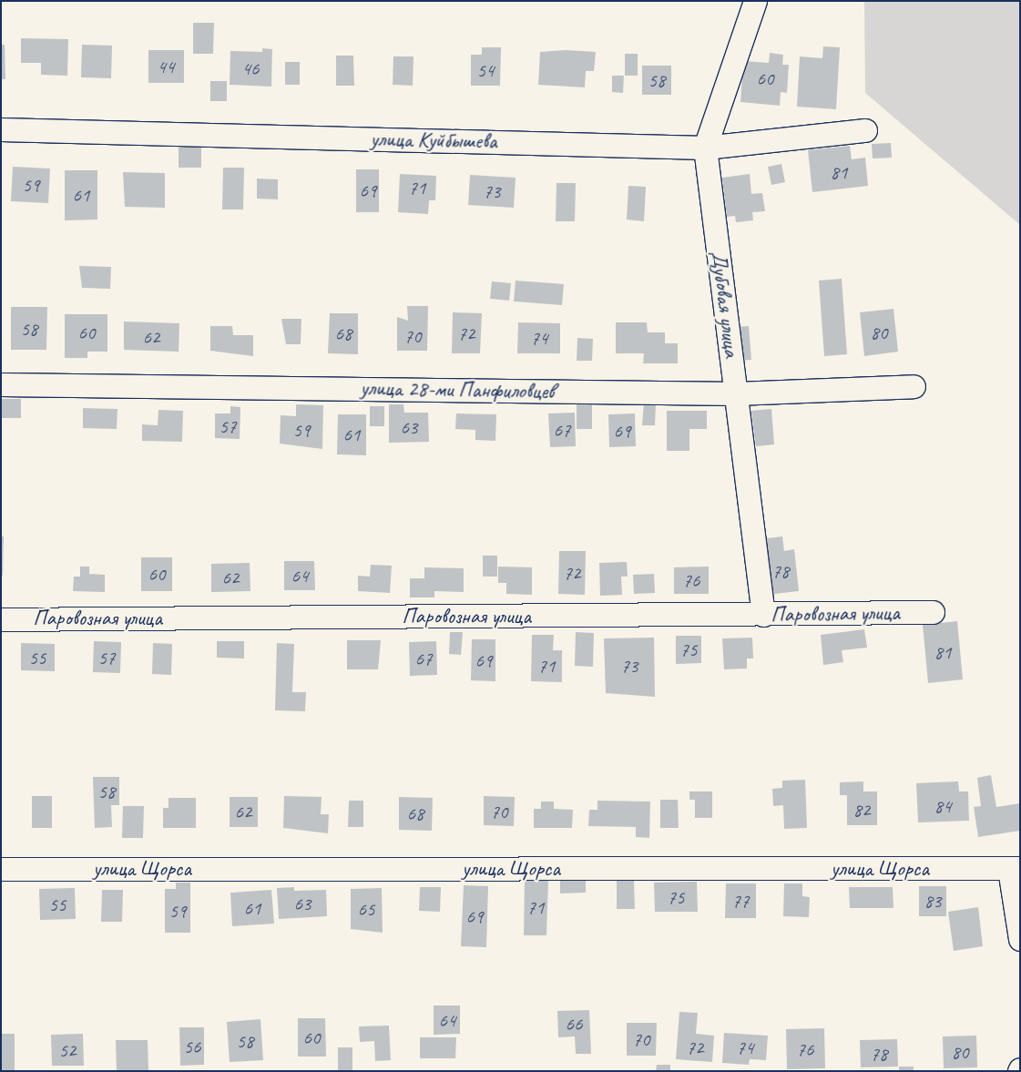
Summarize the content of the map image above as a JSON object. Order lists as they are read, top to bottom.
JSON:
{
  "streets": {
    "street": [
      "улица Куйбышева",
      "Дубовая улица",
      "улица 28-ми Панфиловцев",
      "Паровозная улица",
      "улица Щорса"
    ]
  },
  "crossings": [
    ["улица Куйбышева", "Дубовая улица"],
    ["Дубовая улица", "улица 28-ми Панфиловцев"],
    ["Дубовая улица", "Паровозная улица"]
  ],
  "house_numbers": [
    "44",
    "46",
    "54",
    "60",
    "58",
    "81",
    "59",
    "71",
    "69",
    "73",
    "61",
    "58",
    "60",
    "80",
    "68",
    "72",
    "70",
    "62",
    "74",
    "57",
    "63",
    "59",
    "67",
    "69",
    "61",
    "78",
    "72",
    "60",
    "64",
    "62",
    "76",
    "75",
    "81",
    "55",
    "57",
    "67",
    "69",
    "71",
    "73",
    "58",
    "84",
    "82",
    "62",
    "70",
    "68",
    "75",
    "77",
    "83",
    "63",
    "55",
    "71",
    "61",
    "65",
    "59",
    "69",
    "64",
    "66",
    "60",
    "70",
    "58",
    "56",
    "72",
    "74",
    "76",
    "52",
    "80",
    "78"
  ]
}
